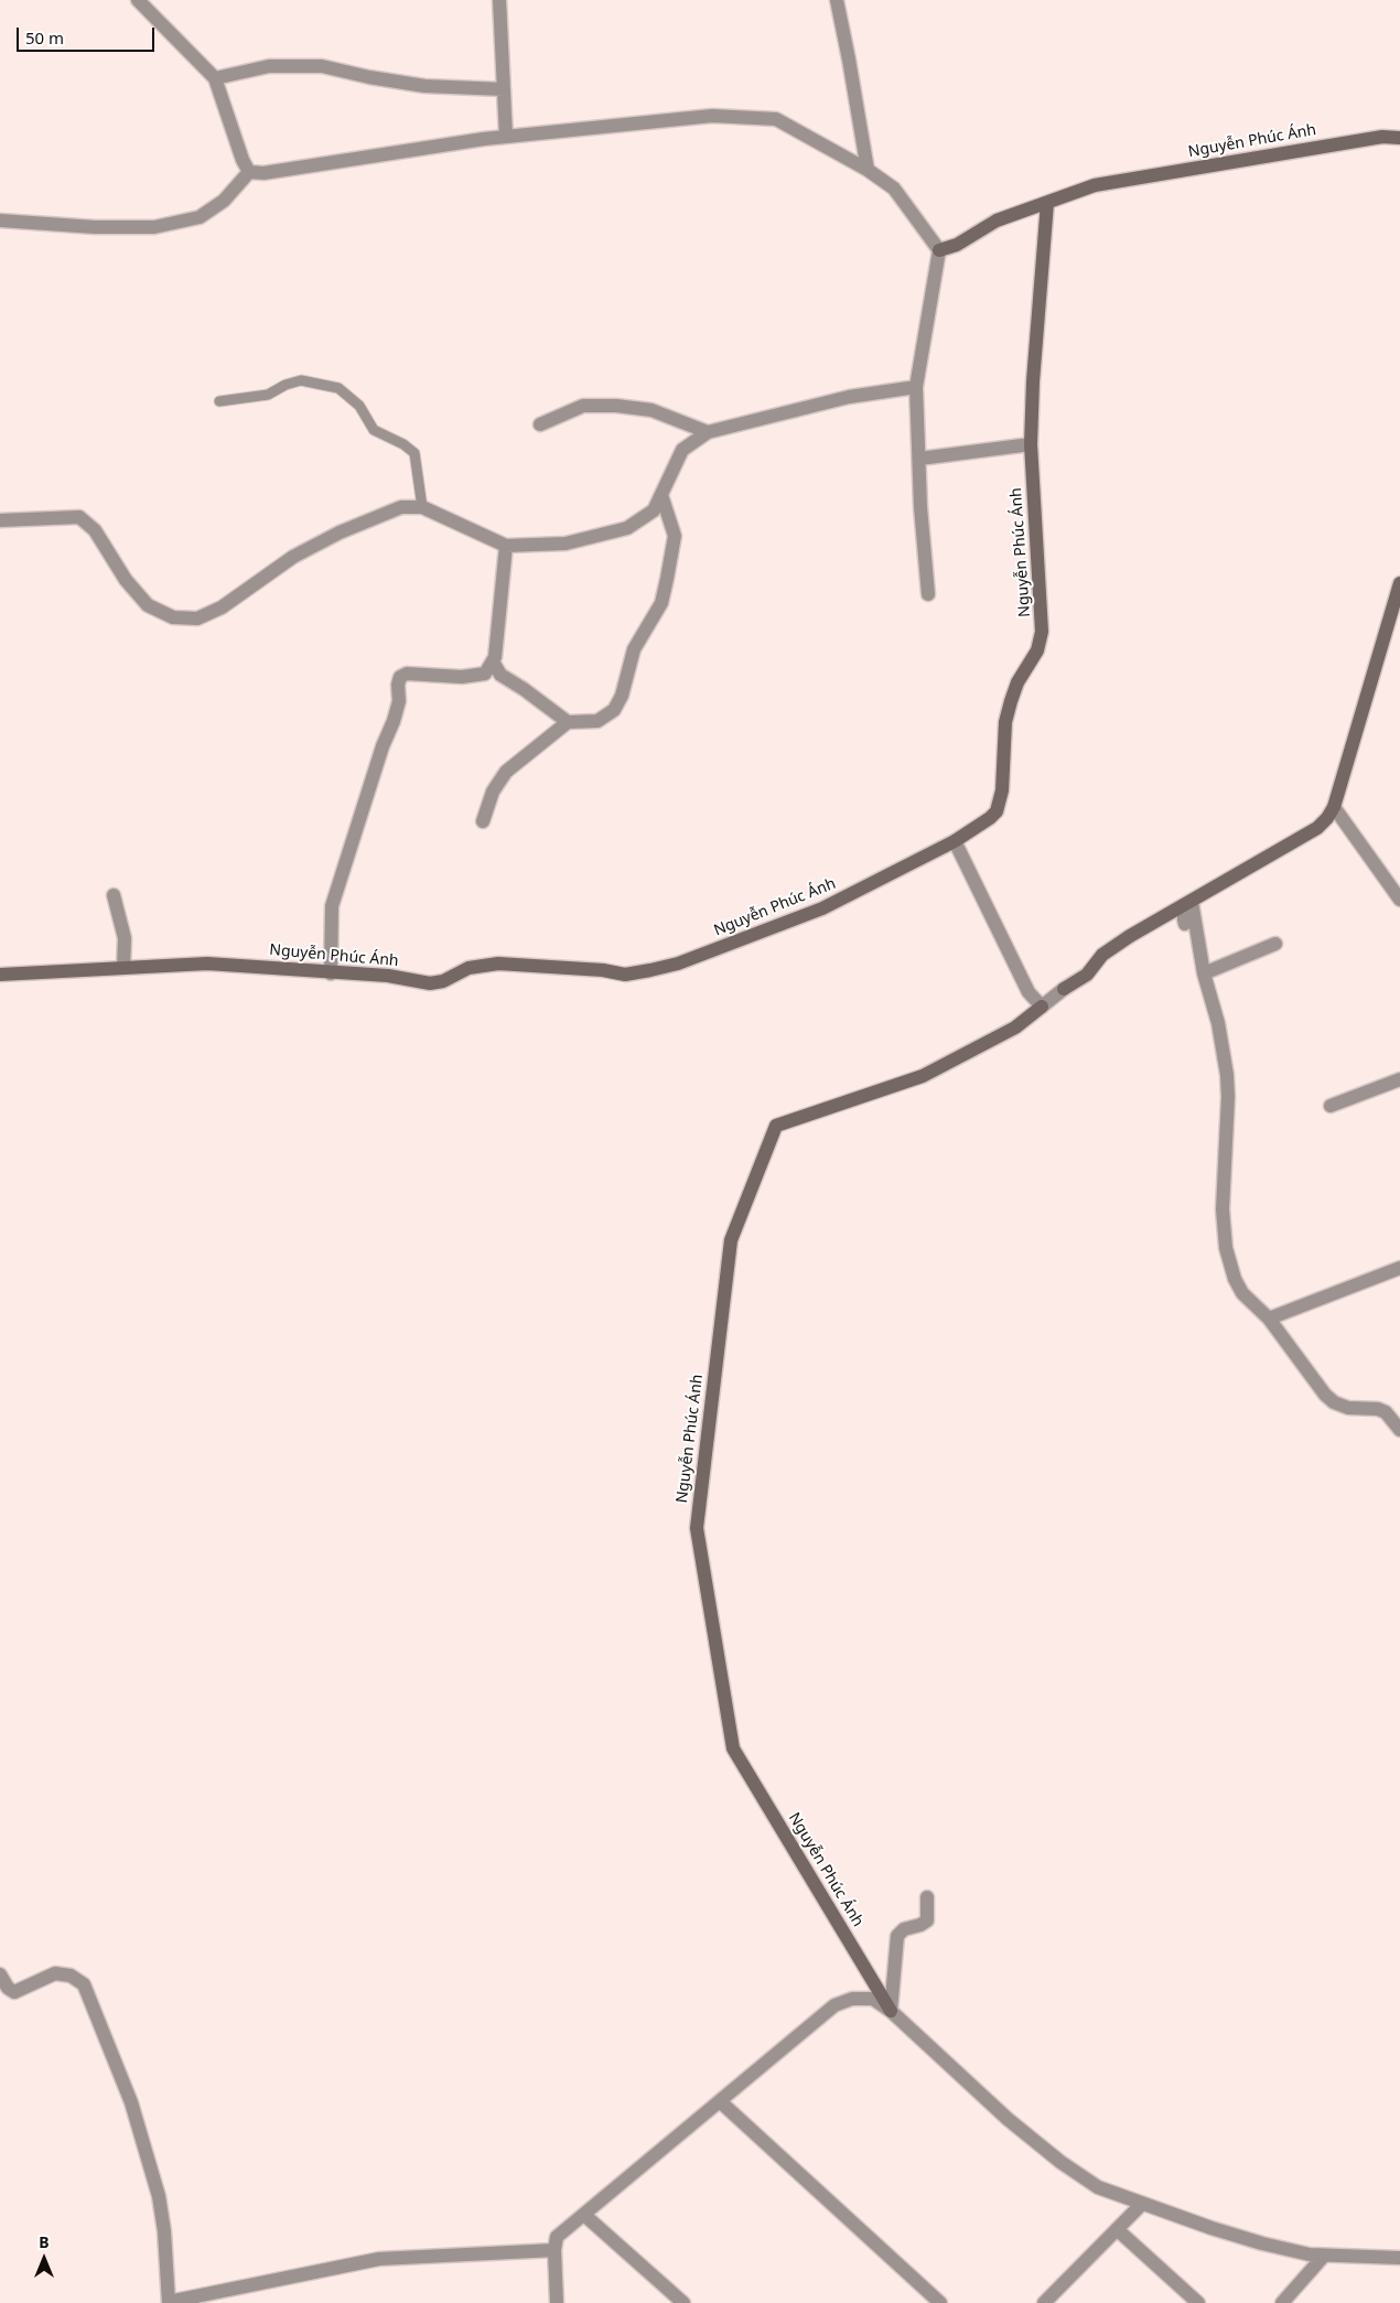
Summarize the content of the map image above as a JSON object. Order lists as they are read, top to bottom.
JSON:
{
  "streets": {
    "street": ["Nguyễn Phúc Ánh"]
  },
  "scale_bar": "50 m",
  "north": "top"
}
